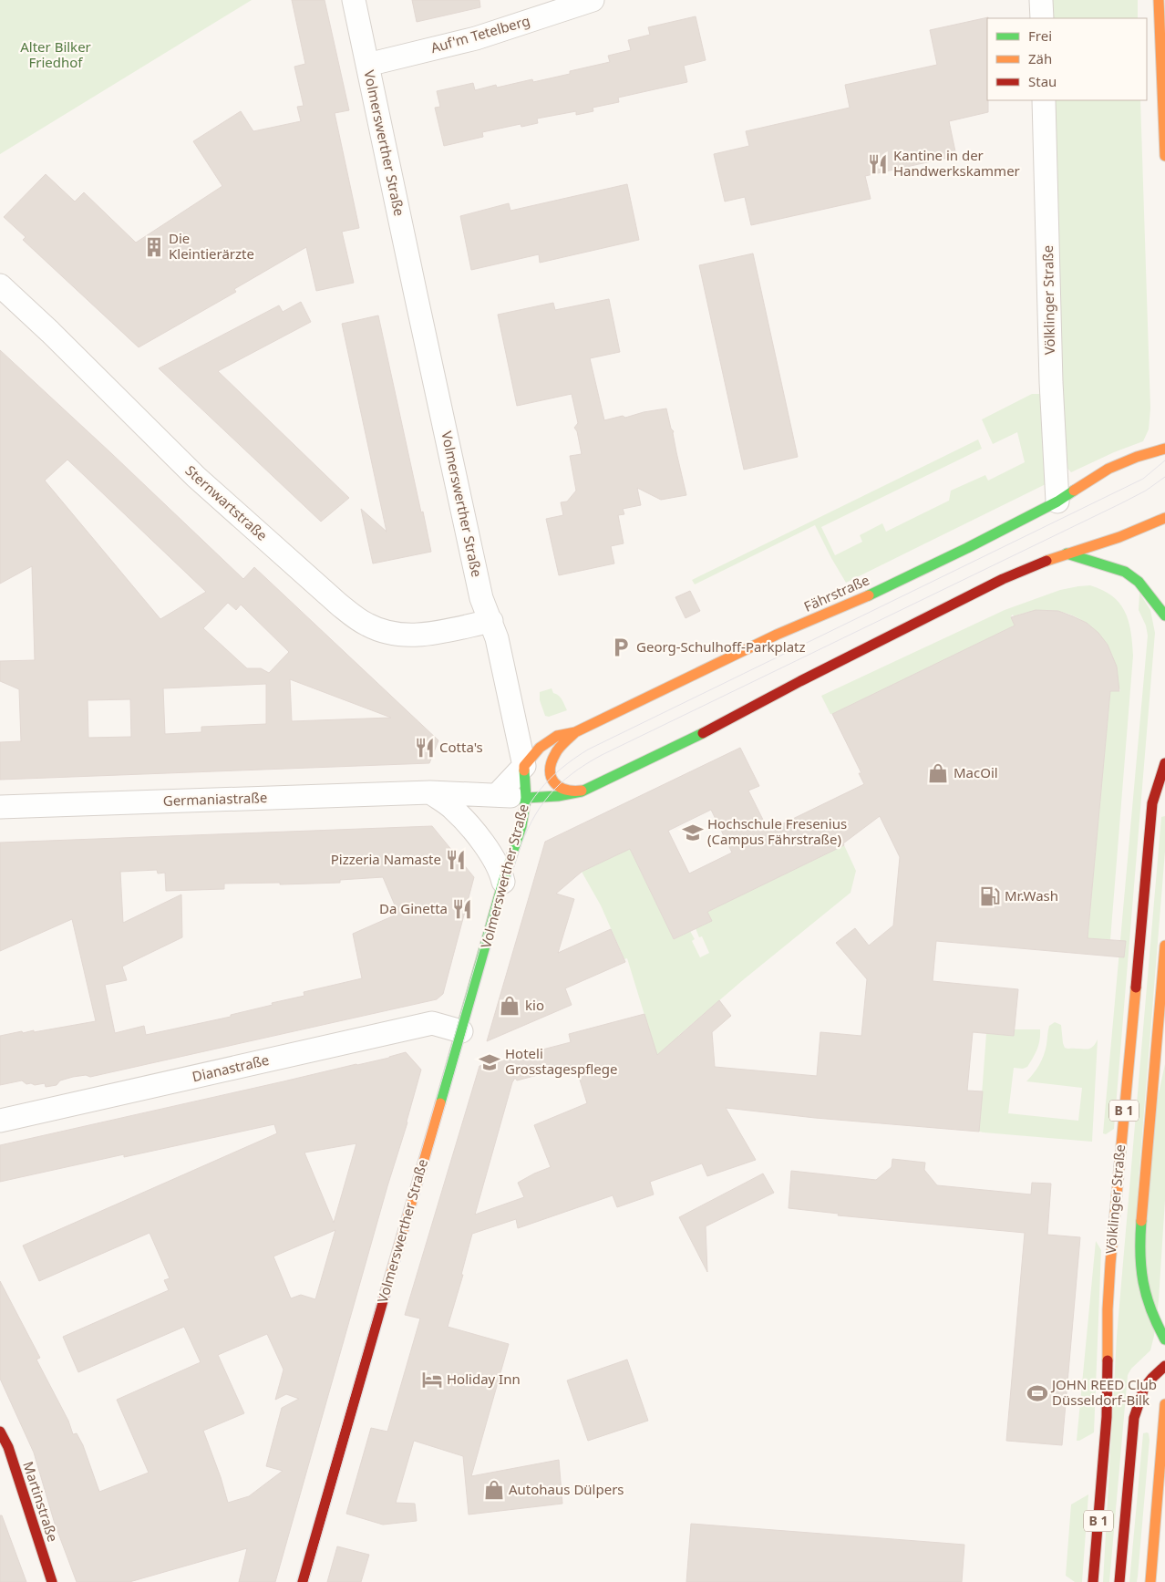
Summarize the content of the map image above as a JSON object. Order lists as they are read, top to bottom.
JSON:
{
  "streets": {
    "street": [
      "Auf'm Tetelberg",
      "Volmerswerther Straße",
      "Völklinger Straße",
      "Sternwartstraße",
      "Fährstraße",
      "Germaniastraße",
      "Dianastraße",
      "B 1",
      "Martinstraße"
    ]
  },
  "crossings": [
    ["Auf'm Tetelberg", "Volmerswerther Straße"],
    ["Volmerswerther Straße", "Sternwartstraße"],
    ["Volmerswerther Straße", "Fährstraße"],
    ["Volmerswerther Straße", "Germaniastraße"],
    ["Volmerswerther Straße", "Dianastraße"],
    ["Völklinger Straße", "Fährstraße"]
  ],
  "parks": ["Alter Bilker Friedhof"],
  "places": {
    "restaurant": [
      "Kantine in der Handwerkskammer",
      "Cotta's",
      "Pizzeria Namaste",
      "Da Ginetta"
    ],
    "building": ["Die Kleintierärzte"],
    "parking": ["Georg-Schulhoff-Parkplatz"],
    "shop": ["MacOil", "kio", "Autohaus Dülpers"],
    "school or university": ["Hochschule Fresenius (Campus Fährstraße)", "Hoteli Grosstagespflege"],
    "fuel station": ["Mr.Wash"],
    "hotel": ["Holiday Inn"],
    "sports": ["JOHN REED Club Düsseldorf-Bilk"]
  },
  "legend": ["Frei", "Zäh", "Stau"]
}
